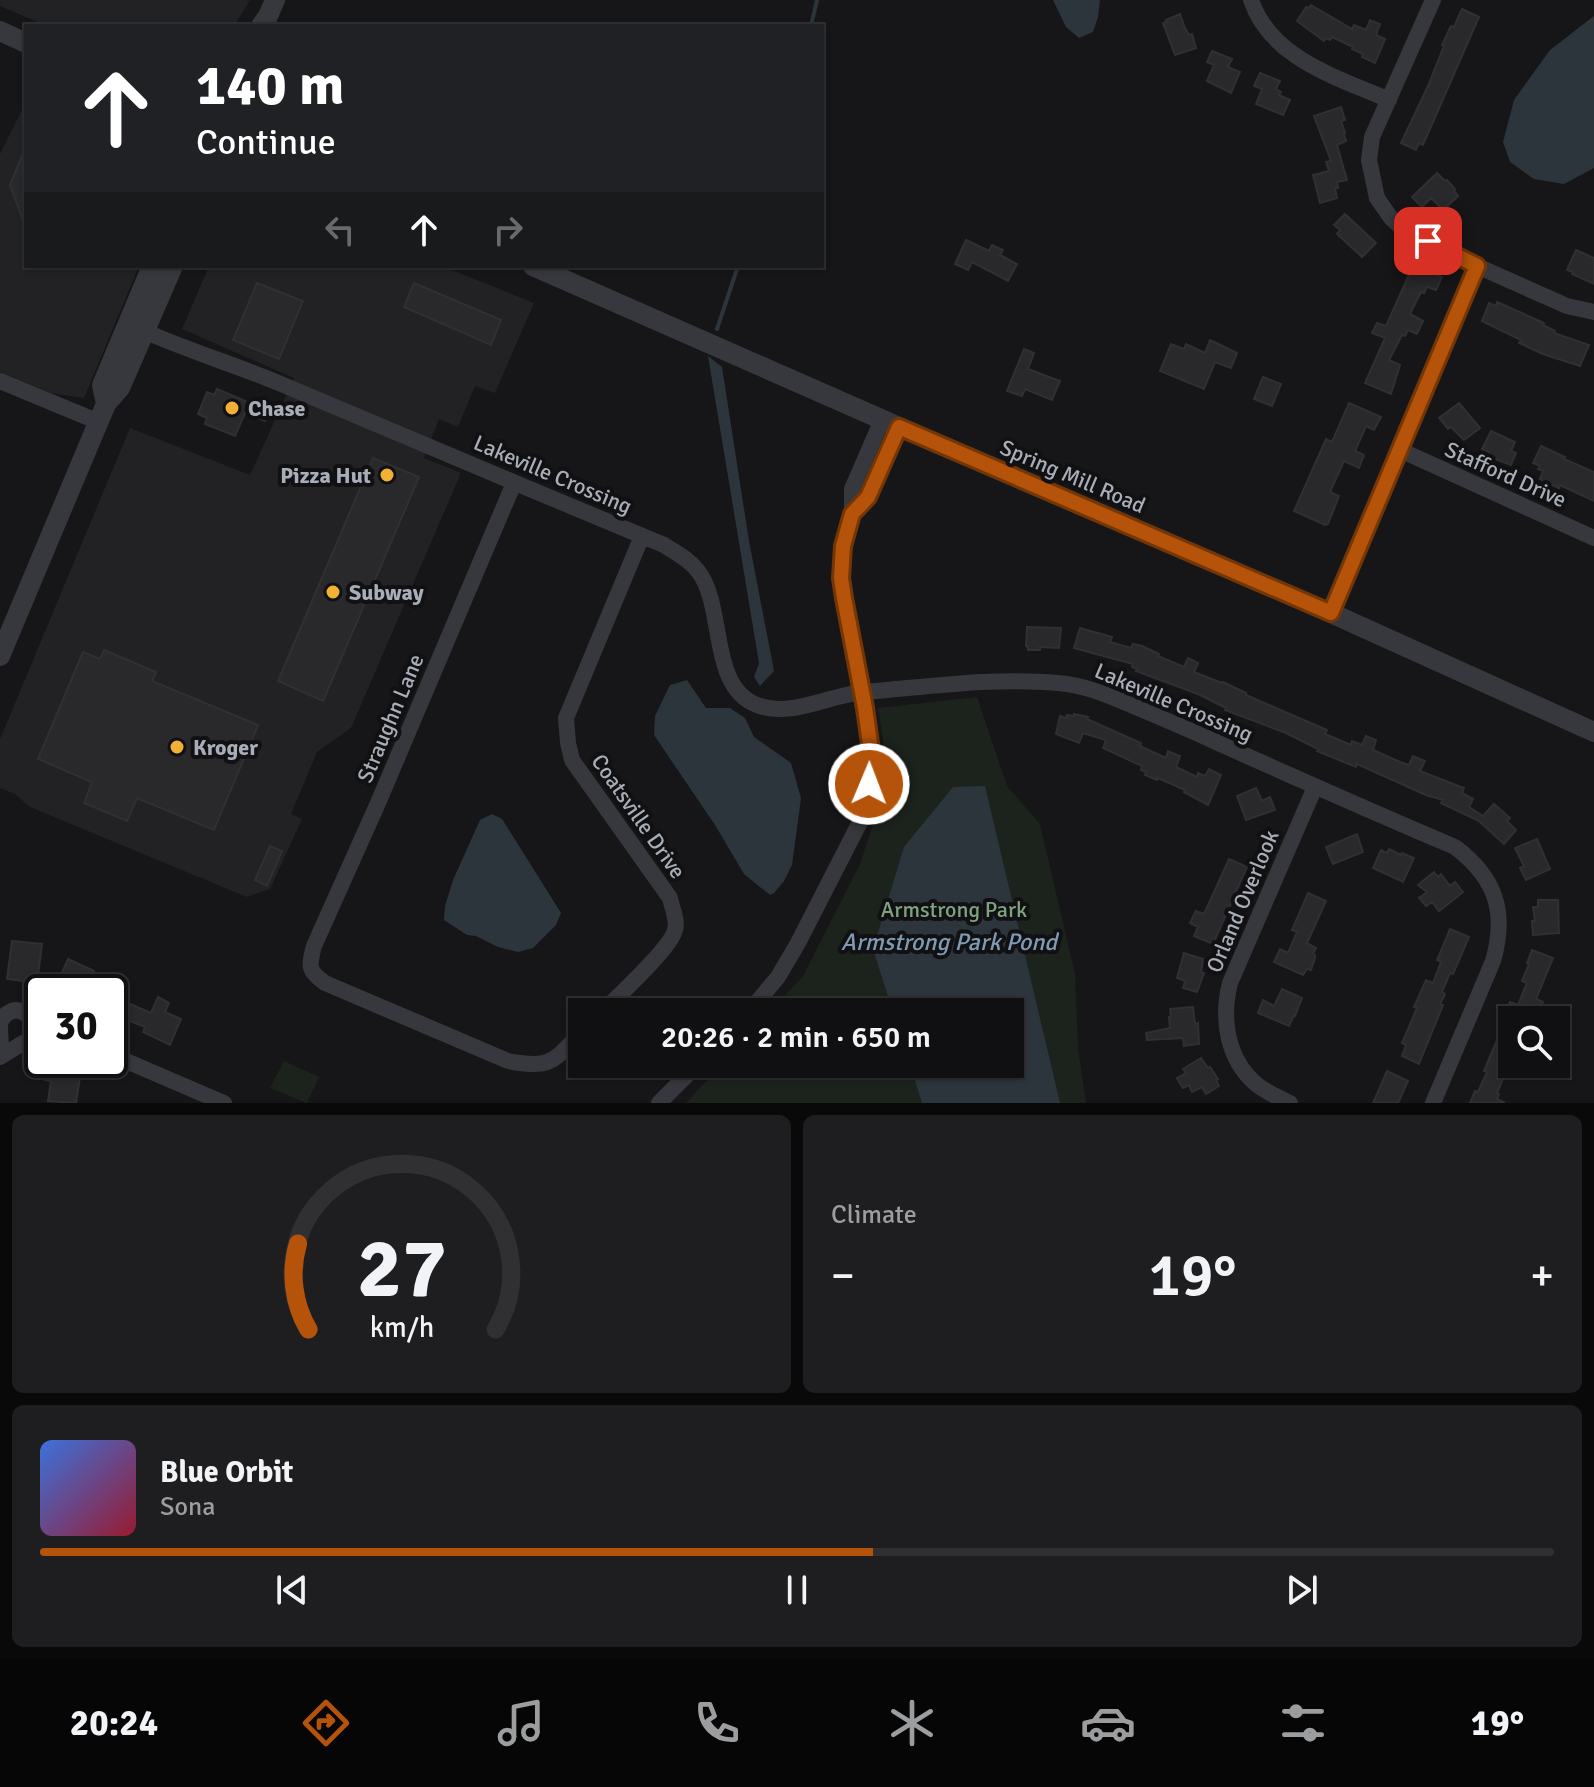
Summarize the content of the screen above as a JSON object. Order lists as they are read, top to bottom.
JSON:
{
  "streets": {
    "street": [
      "Lakeville Crossing",
      "Stafford Drive",
      "Spring Mill Road",
      "Straughn Lane",
      "Coatsville Drive",
      "Orland Overlook"
    ]
  },
  "crossings": [
    ["Lakeville Crossing", "Straughn Lane"],
    ["Lakeville Crossing", "Coatsville Drive"],
    ["Lakeville Crossing", "Orland Overlook"]
  ],
  "water": ["Armstrong Park Pond"],
  "parks": ["Armstrong Park"],
  "places": [
    "Chase",
    "Pizza Hut",
    "Subway",
    "Kroger"
  ],
  "page": {
    "turn": ["140 m", "Continue"],
    "limit": "30",
    "trip": "20:26 · 2 min · 650 m",
    "tile": "Climate",
    "heat": ["−", "19°", "+"],
    "song": ["Blue Orbit", "Sona"],
    "tabs": ["20:24", "19°"],
    "gauge": ["27", "km/h"]
  }
}
